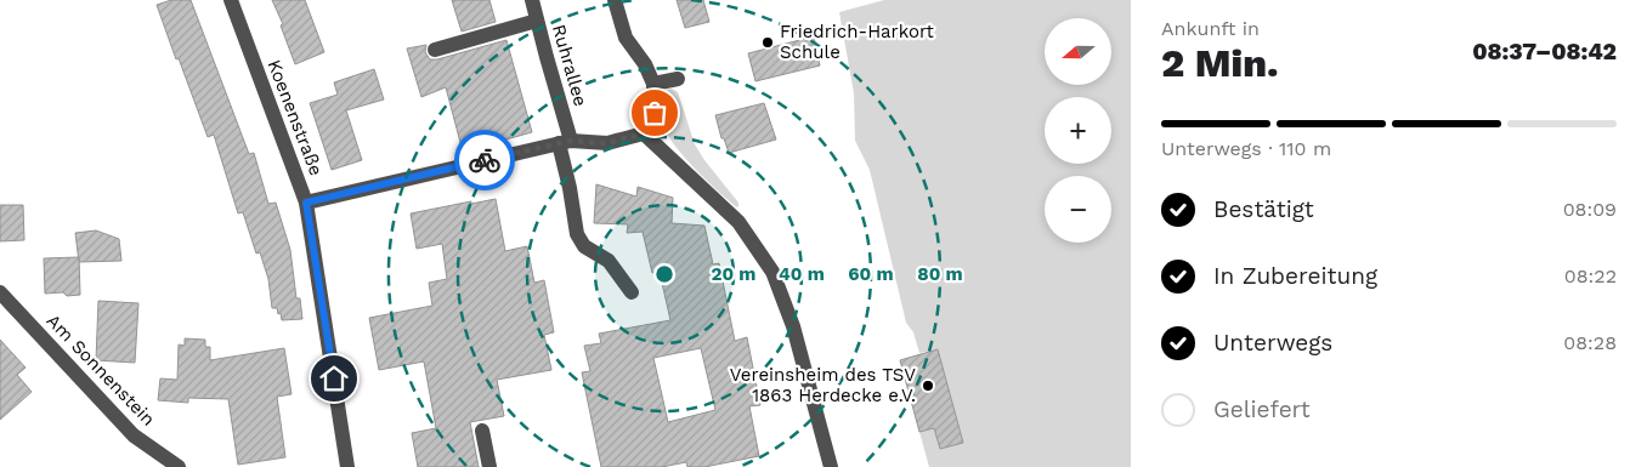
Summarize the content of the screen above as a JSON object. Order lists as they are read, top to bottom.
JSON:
{
  "streets": {
    "street": ["Ruhrallee", "Koenenstraße", "Am Sonnenstein"]
  },
  "places": ["Friedrich-Harkort Schule", "Vereinsheim des TSV 1863 Herdecke e.V."],
  "north": "left",
  "page": {
    "heading": ["2 Min.", "Ankunft in", "08:37–08:42"],
    "map_buttons": ["+", "−"],
    "bar": "Unterwegs · 110 m",
    "list": [
      ["Bestätigt", "08:09"],
      ["In Zubereitung", "08:22"],
      ["Unterwegs", "08:28"],
      "Geliefert"
    ]
  },
  "rings": [
    "20 m",
    "40 m",
    "60 m",
    "80 m"
  ]
}
